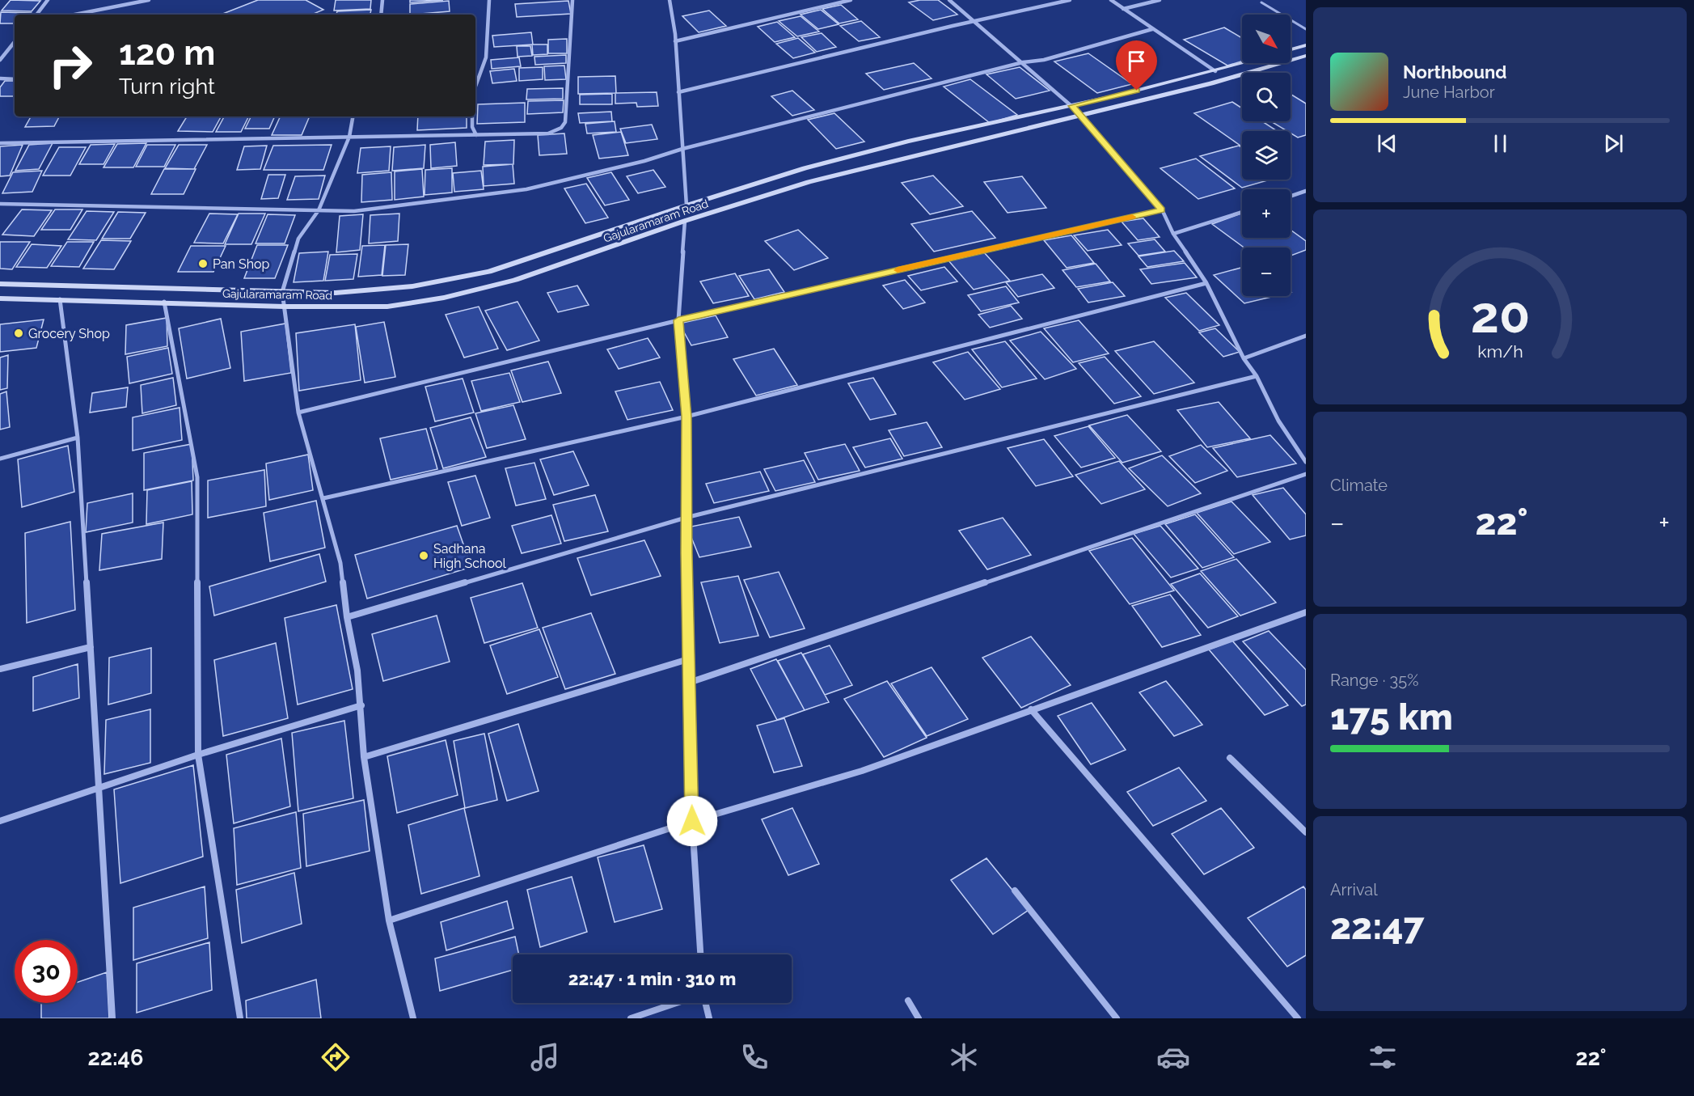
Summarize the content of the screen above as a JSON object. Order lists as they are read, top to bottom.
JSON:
{
  "streets": {
    "main road": ["Gajularamaram Road"]
  },
  "places": ["Pan Shop", "Grocery Shop", "Sadhana High School"],
  "north": "bottom right",
  "page": {
    "map_buttons": ["+", "−"],
    "turn": ["120 m", "Turn right"],
    "song": ["Northbound", "June Harbor"],
    "tile": [
      "Climate",
      ["Range · 35%", "175 km"],
      ["Arrival", "22:47"]
    ],
    "heat": ["−", "22°", "+"],
    "limit": "30",
    "trip": "22:47 · 1 min · 310 m",
    "tabs": ["22:46", "22°"],
    "gauge": ["20", "km/h"]
  }
}
